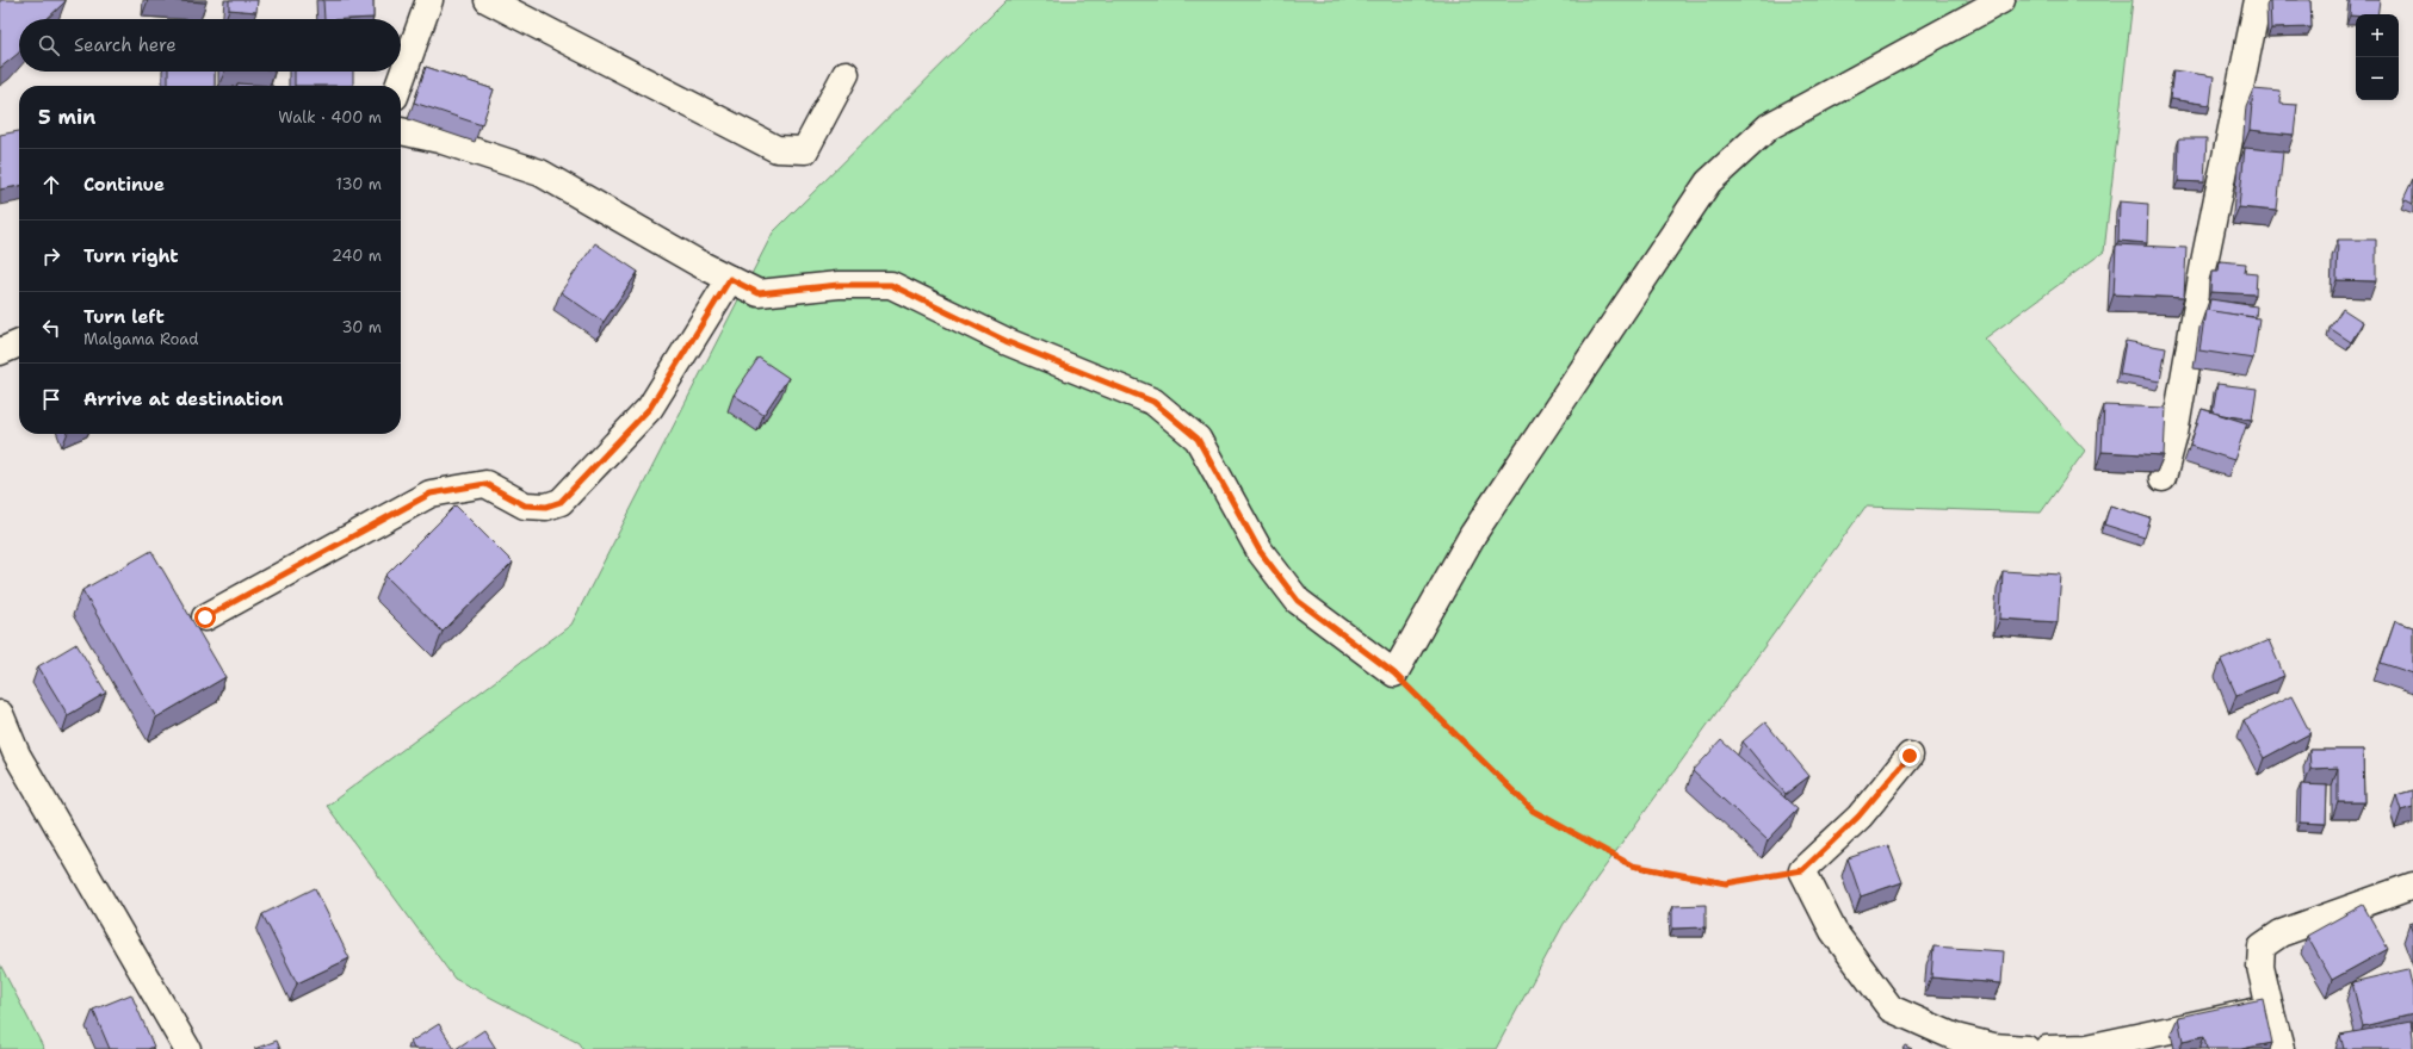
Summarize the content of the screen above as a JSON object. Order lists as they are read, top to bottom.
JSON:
{
  "page": {
    "map_buttons": ["+", "−"],
    "search": "Search here",
    "heading": ["5 min", "Walk · 400 m"],
    "list": [
      ["Continue", "130 m"],
      ["Turn right", "240 m"],
      ["Turn left", "Malgama Road", "30 m"],
      "Arrive at destination"
    ]
  }
}
